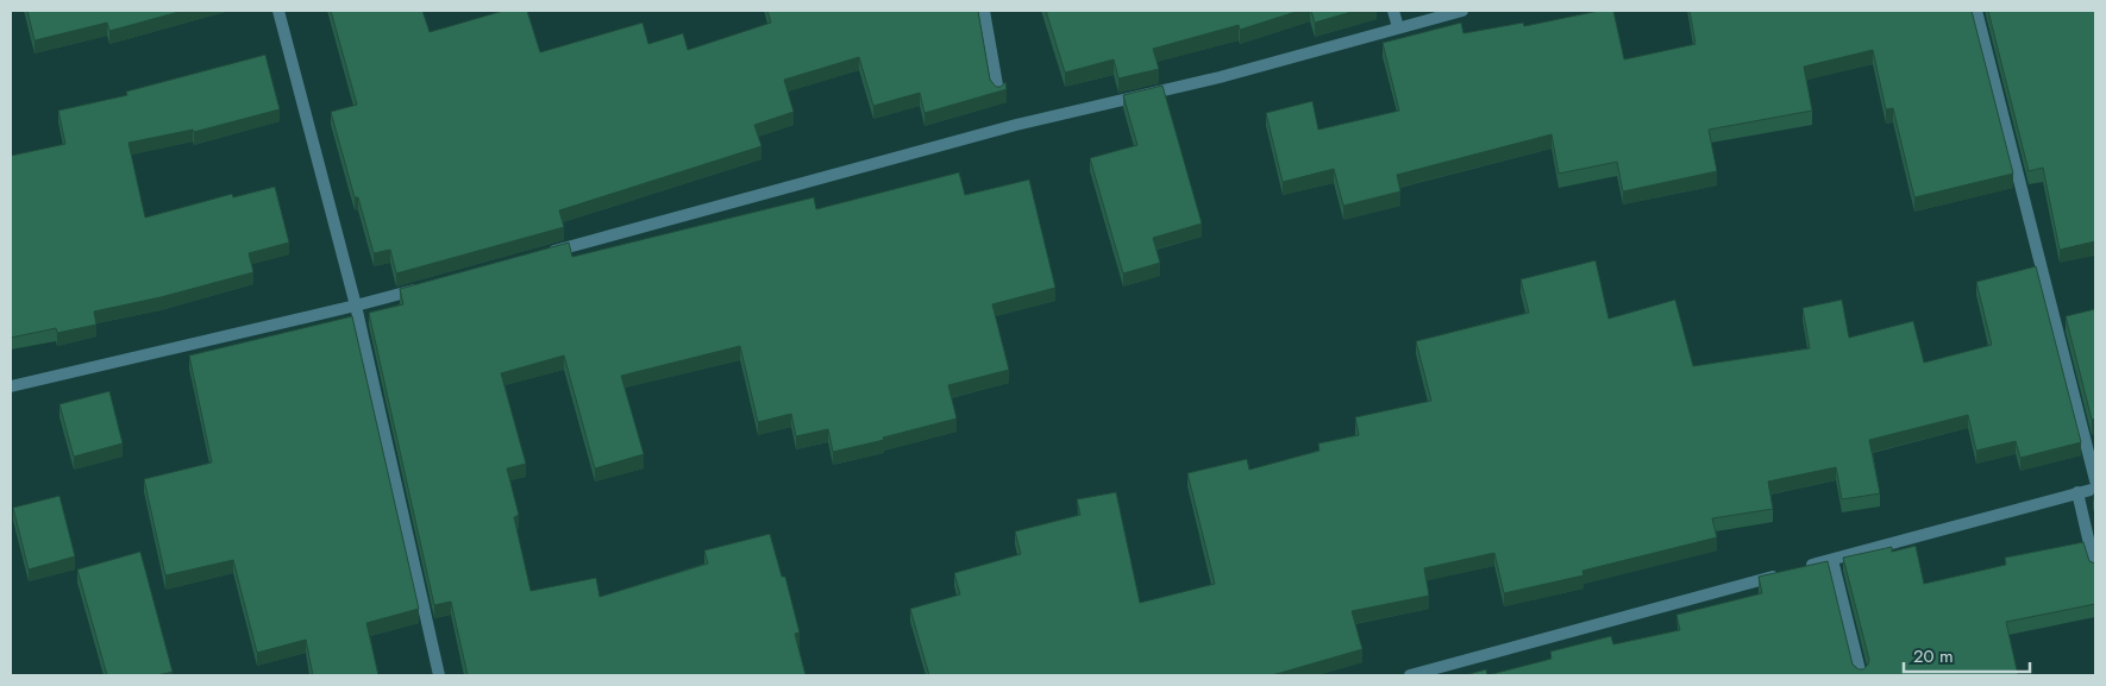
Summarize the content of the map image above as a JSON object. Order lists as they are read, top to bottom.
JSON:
{
  "scale_bar": "20 m"
}
